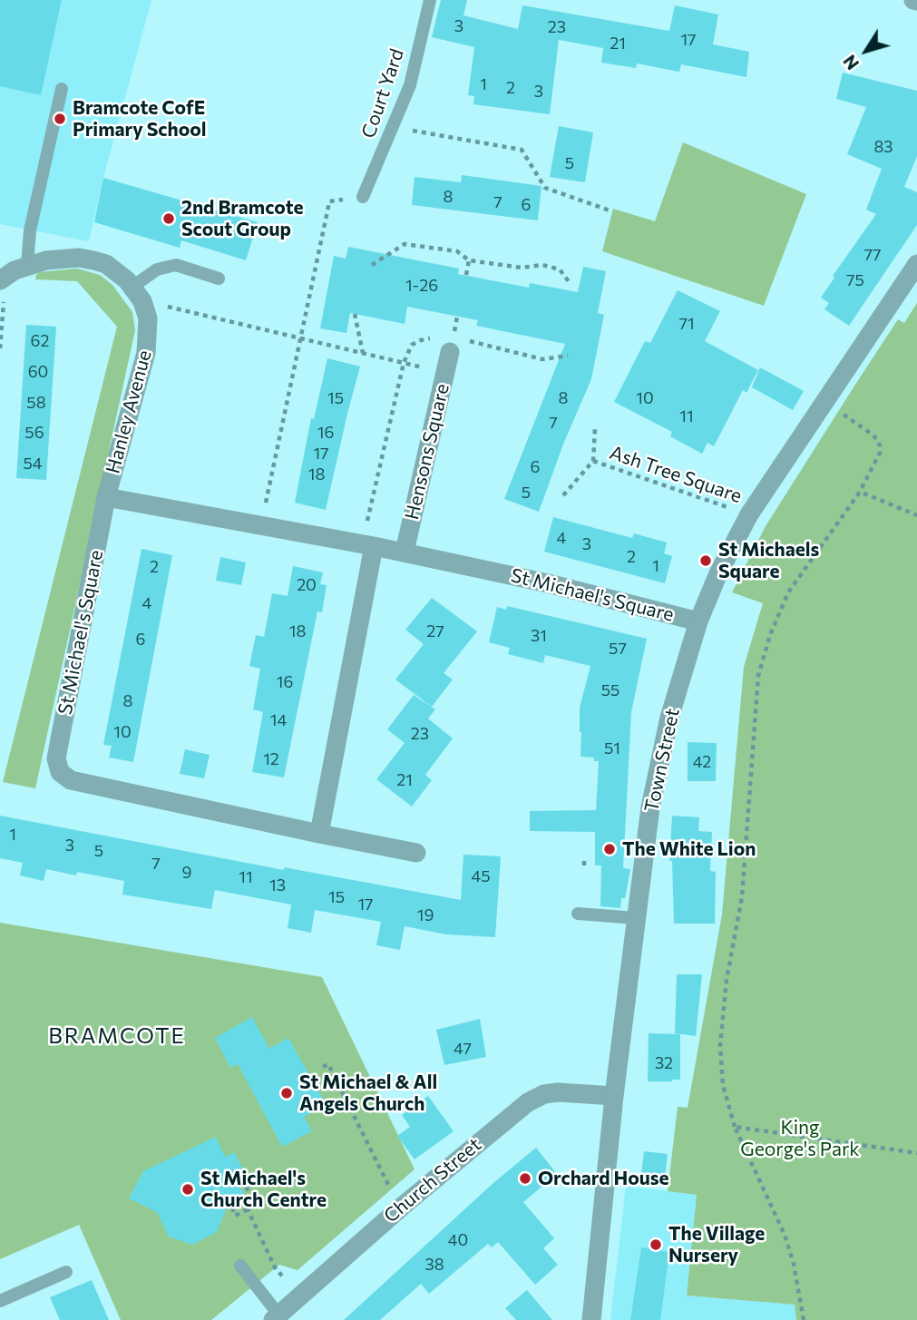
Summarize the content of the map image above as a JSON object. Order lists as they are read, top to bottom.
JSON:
{
  "streets": {
    "street": [
      "Hanley Avenue",
      "Hensons Square",
      "St Michael's Square",
      "Town Street",
      "Church Street"
    ],
    "lane": ["Court Yard"],
    "path": ["Ash Tree Square"]
  },
  "crossings": [
    ["Hanley Avenue", "St Michael's Square"],
    ["Hensons Square", "St Michael's Square"],
    ["Ash Tree Square", "Town Street"],
    ["St Michael's Square", "Town Street"],
    ["Town Street", "Church Street"]
  ],
  "districts": ["BRAMCOTE"],
  "parks": ["King George's Park"],
  "places": [
    "Bramcote CofE Primary School",
    "2nd Bramcote Scout Group",
    "St Michaels Square",
    "The White Lion",
    "St Michael & All Angels Church",
    "Orchard House",
    "St Michael's Church Centre",
    "The Village Nursery"
  ],
  "house_numbers": [
    "3",
    "23",
    "17",
    "21",
    "1",
    "2",
    "3",
    "83",
    "5",
    "8",
    "7",
    "6",
    "77",
    "75",
    "1-26",
    "71",
    "62",
    "60",
    "15",
    "8",
    "10",
    "58",
    "11",
    "7",
    "56",
    "16",
    "17",
    "54",
    "6",
    "18",
    "5",
    "4",
    "3",
    "2",
    "1",
    "2",
    "20",
    "4",
    "18",
    "27",
    "31",
    "6",
    "57",
    "16",
    "55",
    "8",
    "14",
    "10",
    "23",
    "51",
    "12",
    "42",
    "21",
    "1",
    "3",
    "5",
    "7",
    "9",
    "45",
    "11",
    "13",
    "15",
    "17",
    "19",
    "47",
    "32",
    "40",
    "38"
  ],
  "north": "bottom left"
}
